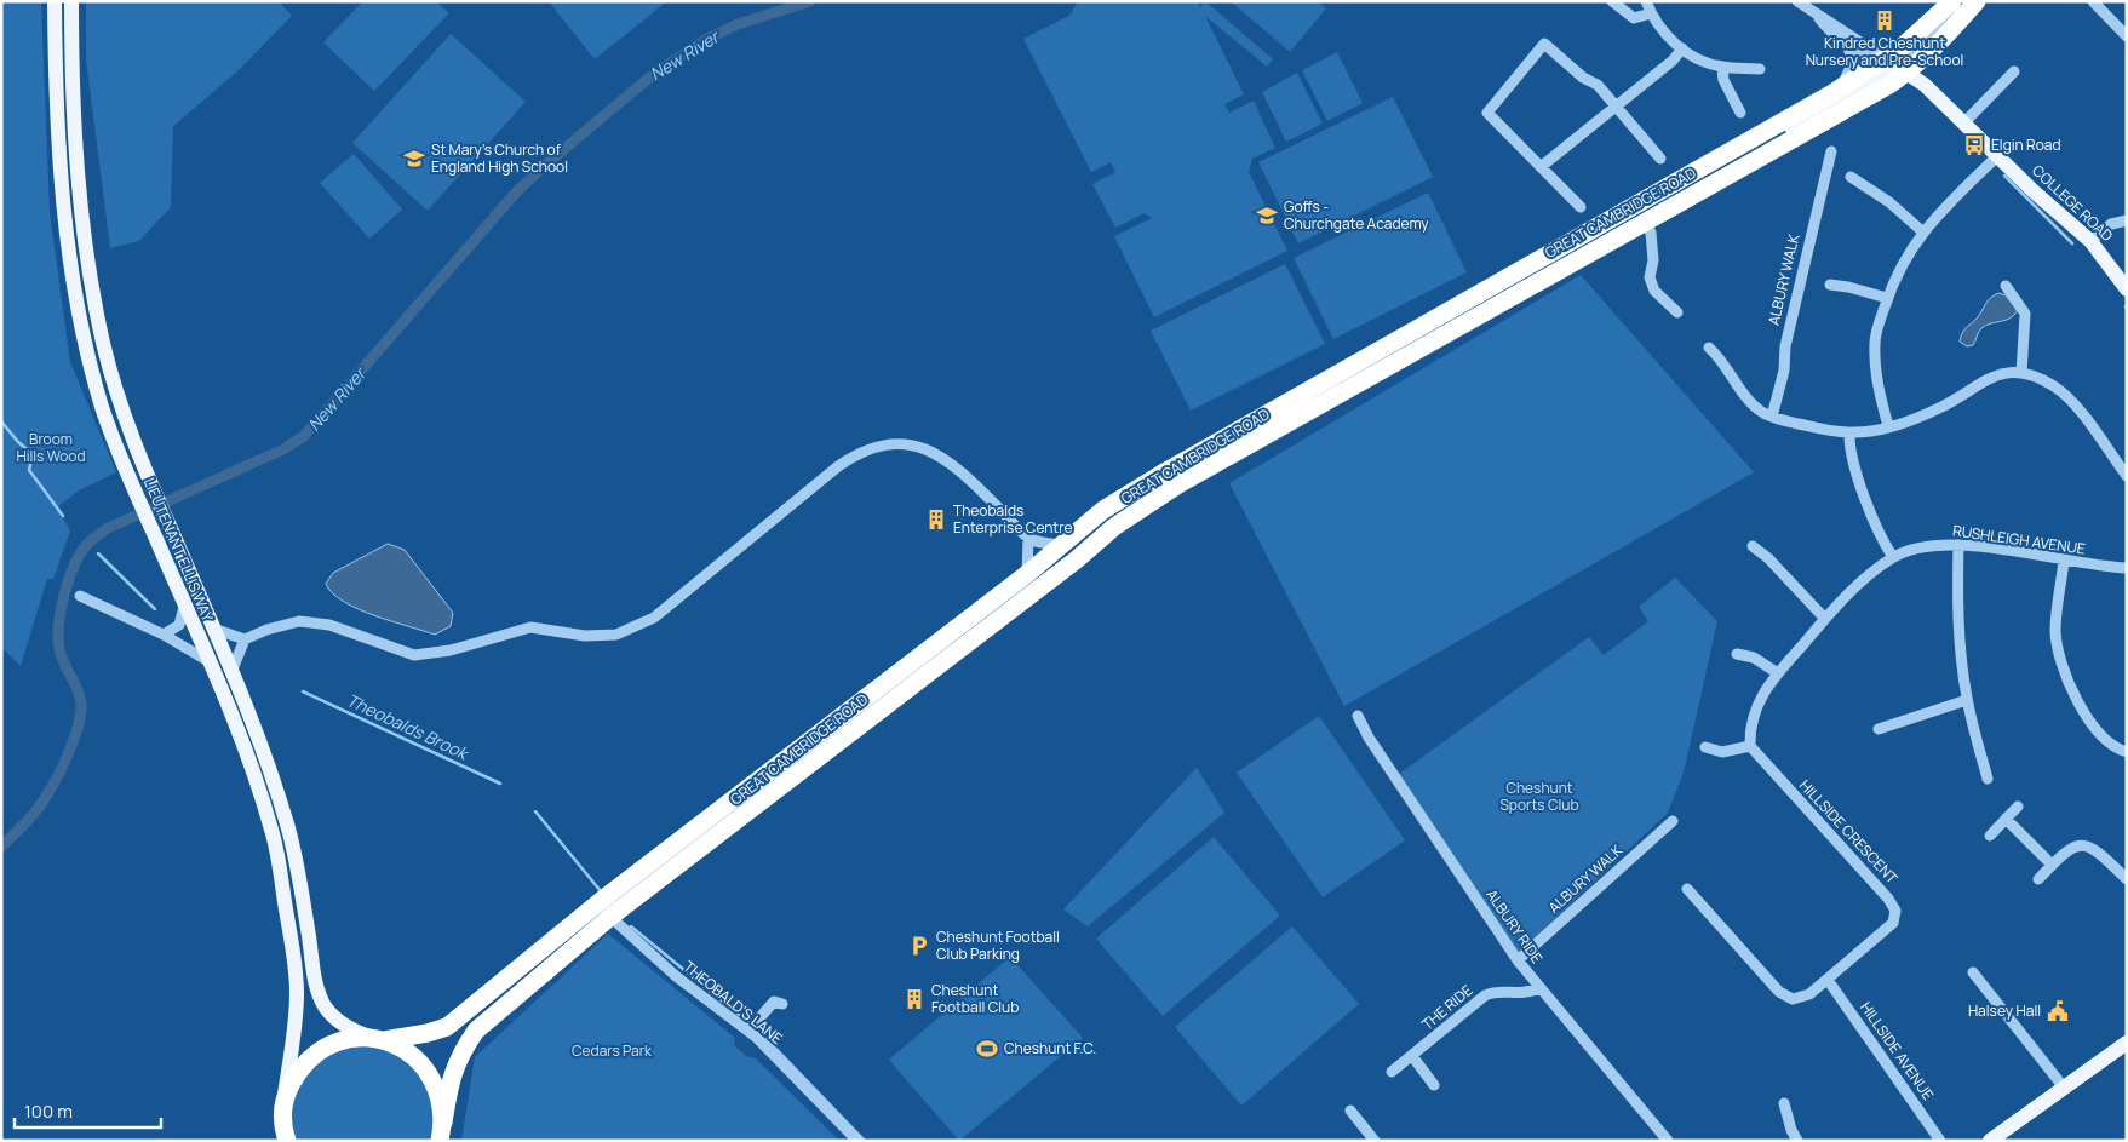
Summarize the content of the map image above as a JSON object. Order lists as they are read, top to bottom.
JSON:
{
  "streets": {
    "highway": ["GREAT CAMBRIDGE ROAD"],
    "main road": ["COLLEGE ROAD", "LIEUTENANT ELLIS WAY"],
    "street": [
      "ALBURY WALK",
      "RUSHLEIGH AVENUE",
      "HILLSIDE CRESCENT",
      "ALBURY RIDE",
      "THEOBALD'S LANE",
      "THE RIDE",
      "HILLSIDE AVENUE"
    ]
  },
  "crossings": [
    ["COLLEGE ROAD", "GREAT CAMBRIDGE ROAD"],
    ["GREAT CAMBRIDGE ROAD", "LIEUTENANT ELLIS WAY"],
    ["GREAT CAMBRIDGE ROAD", "THEOBALD'S LANE"],
    ["ALBURY WALK", "ALBURY RIDE"],
    ["RUSHLEIGH AVENUE", "HILLSIDE CRESCENT"],
    ["HILLSIDE CRESCENT", "HILLSIDE AVENUE"],
    ["ALBURY RIDE", "THE RIDE"]
  ],
  "water": ["New River", "Theobalds Brook"],
  "parks": ["Broom Hills Wood", "Cheshunt Sports Club", "Cedars Park"],
  "places": {
    "building": ["Kindred Cheshunt Nursery and Pre-School", "Theobalds Enterprise Centre", "Cheshunt Football Club"],
    "bus stop": ["Elgin Road"],
    "school or university": ["St Mary's Church of England High School", "Goffs - Churchgate Academy"],
    "parking": ["Cheshunt Football Club Parking"],
    "public building": ["Halsey Hall"],
    "sports": ["Cheshunt F.C."]
  },
  "scale_bar": "100 m"
}
